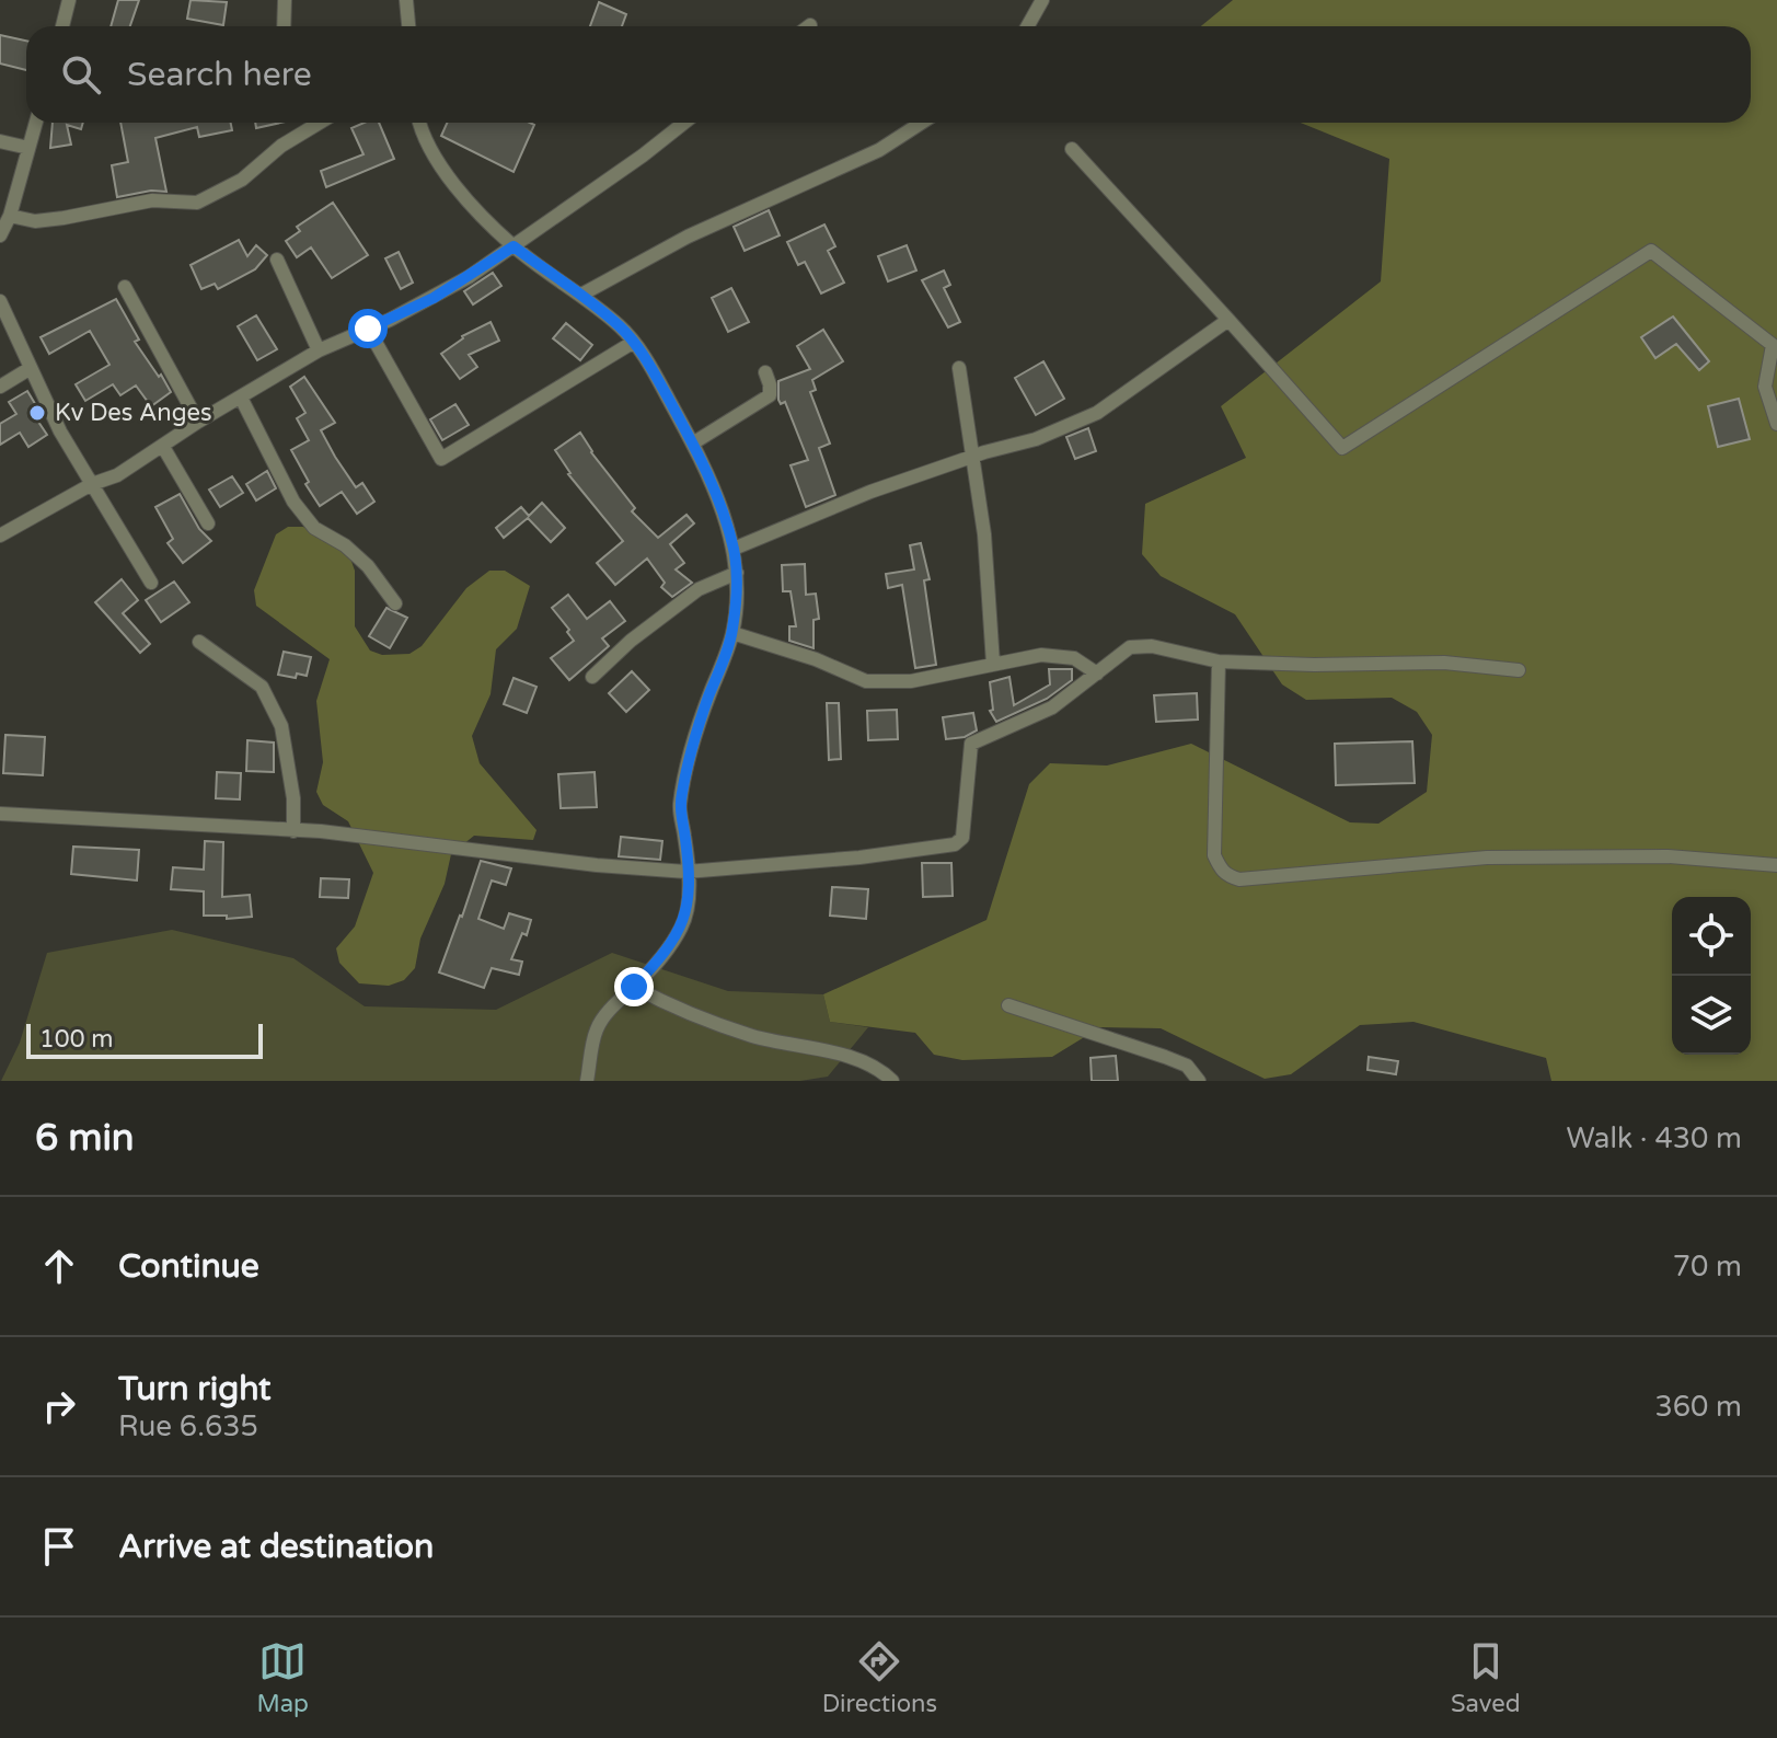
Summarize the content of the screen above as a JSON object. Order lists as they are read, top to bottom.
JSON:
{
  "places": ["Kv Des Anges"],
  "scale_bar": "100 m",
  "page": {
    "search": "Search here",
    "scale": "100 m",
    "heading": ["6 min", "Walk · 430 m"],
    "list": [
      ["Continue", "70 m"],
      ["Turn right", "Rue 6.635", "360 m"],
      "Arrive at destination"
    ],
    "nav": ["Map", "Directions", "Saved"]
  }
}
